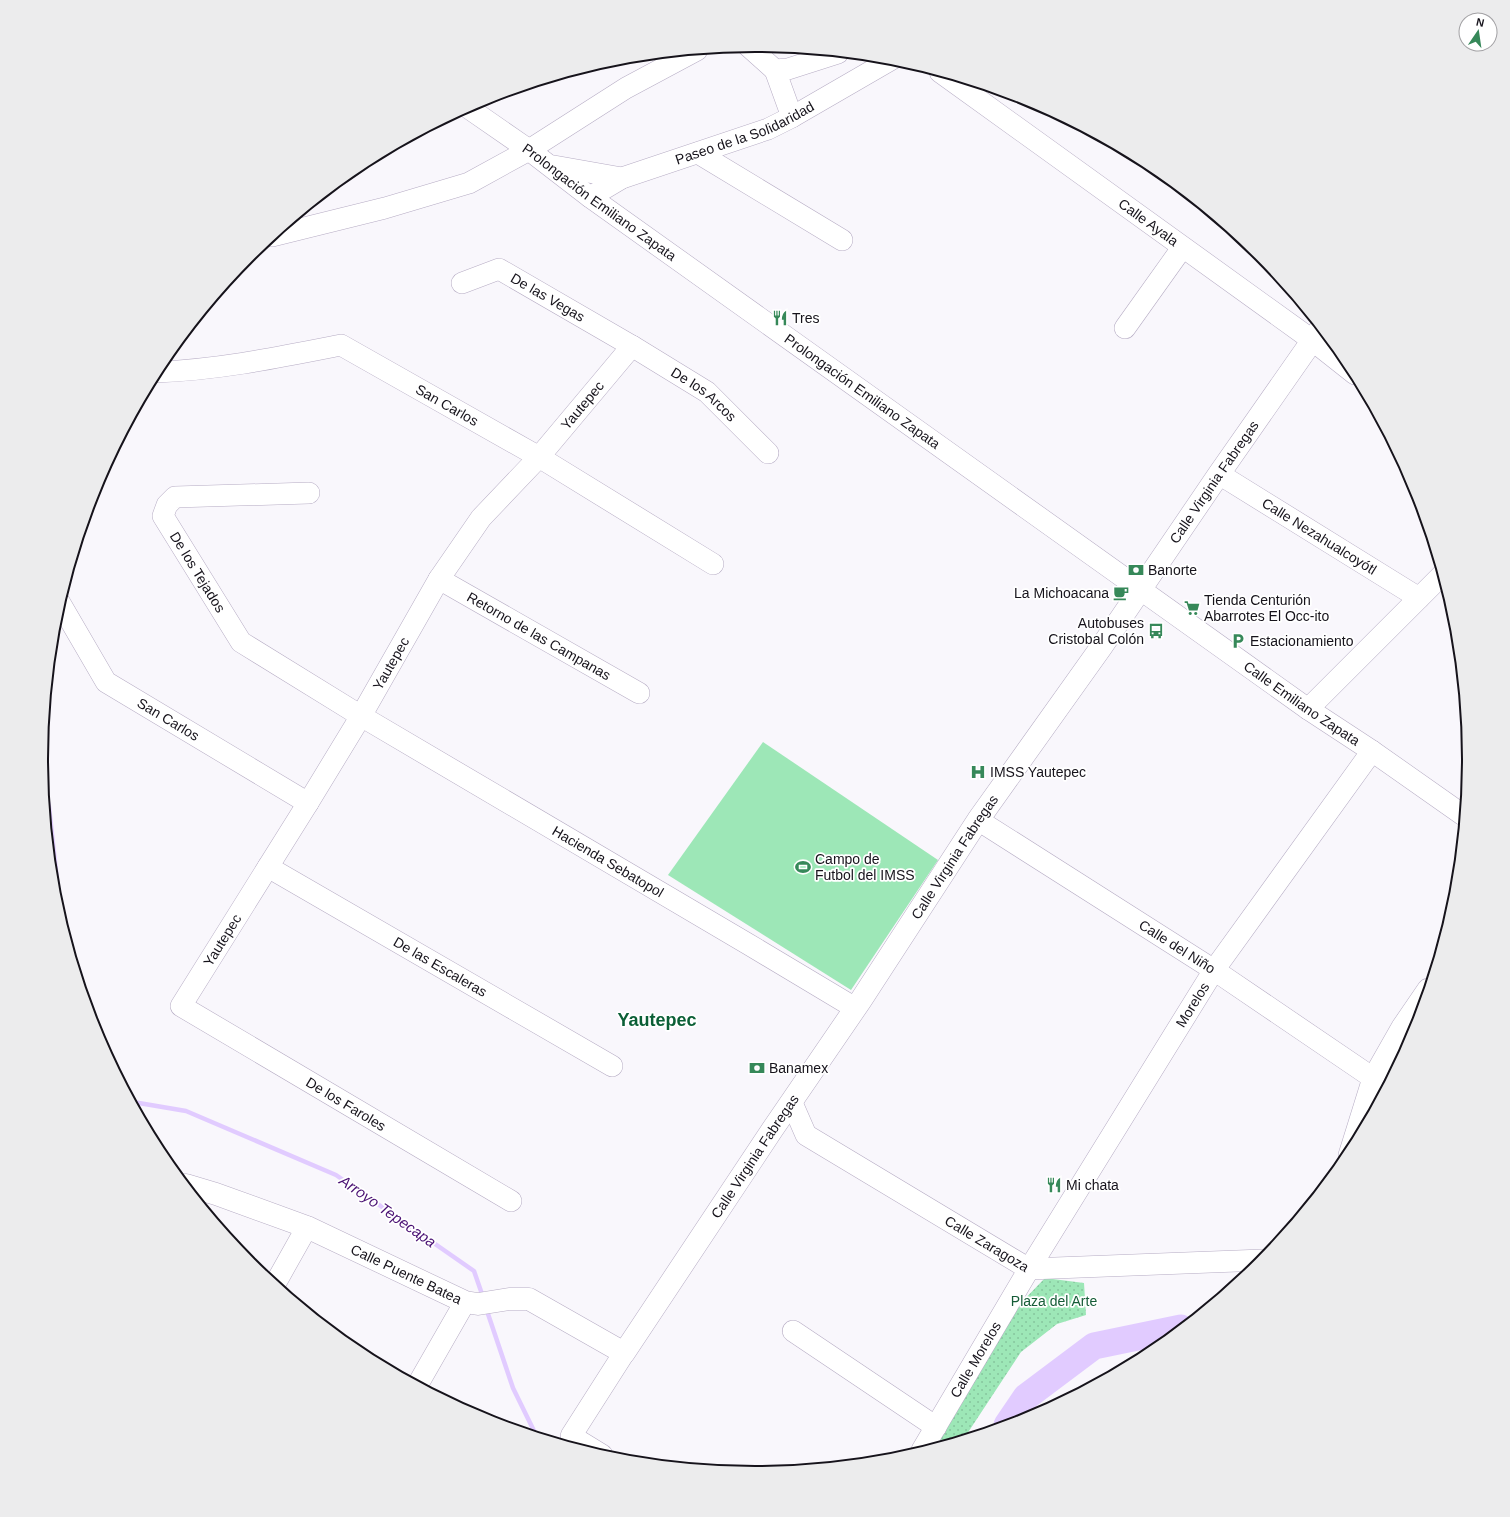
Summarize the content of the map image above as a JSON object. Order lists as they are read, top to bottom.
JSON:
{
  "streets": {
    "main road": ["Calle Virginia Fabregas", "Calle Puente Batea"],
    "street": [
      "Paseo de la Solidaridad",
      "Prolongación Emiliano Zapata",
      "Calle Ayala",
      "De las Vegas",
      "De los Arcos",
      "San Carlos",
      "Yautepec",
      "Calle Nezahualcoyótl",
      "De los Tejados",
      "Retorno de las Campanas",
      "Calle Emiliano Zapata",
      "Hacienda Sebatopol",
      "Calle del Niño",
      "De las Escaleras",
      "Morelos",
      "De los Faroles",
      "Calle Zaragoza",
      "Calle Morelos"
    ]
  },
  "crossings": [
    ["Paseo de la Solidaridad", "Prolongación Emiliano Zapata"],
    ["Prolongación Emiliano Zapata", "Calle Virginia Fabregas"],
    ["Prolongación Emiliano Zapata", "Calle Emiliano Zapata"],
    ["Calle Ayala", "Calle Virginia Fabregas"],
    ["De las Vegas", "De los Arcos"],
    ["De las Vegas", "Yautepec"],
    ["De los Arcos", "Yautepec"],
    ["San Carlos", "Yautepec"],
    ["Yautepec", "De los Tejados"],
    ["Yautepec", "Retorno de las Campanas"],
    ["Yautepec", "Hacienda Sebatopol"],
    ["Yautepec", "De las Escaleras"],
    ["Yautepec", "De los Faroles"],
    ["Calle Virginia Fabregas", "Calle Nezahualcoyótl"],
    ["Calle Virginia Fabregas", "Calle Emiliano Zapata"],
    ["Calle Virginia Fabregas", "Hacienda Sebatopol"],
    ["Calle Virginia Fabregas", "Calle del Niño"],
    ["Calle Virginia Fabregas", "Calle Zaragoza"],
    ["Calle Virginia Fabregas", "Calle Puente Batea"],
    ["De los Tejados", "Hacienda Sebatopol"],
    ["Calle Emiliano Zapata", "Morelos"],
    ["Calle del Niño", "Morelos"],
    ["Morelos", "Calle Zaragoza"],
    ["Morelos", "Calle Morelos"],
    ["Calle Zaragoza", "Calle Morelos"]
  ],
  "districts": ["Yautepec"],
  "water": ["Arroyo Tepecapa"],
  "parks": ["Plaza del Arte"],
  "places": {
    "restaurant": ["Tres", "Mi chata"],
    "bank": ["Banorte", "Banamex"],
    "cafe": ["La Michoacana"],
    "supermarket": ["Tienda Centurión Abarrotes El Occ-ito"],
    "bus stop": ["Autobuses Cristobal Colón"],
    "parking": ["Estacionamiento"],
    "hospital": ["IMSS Yautepec"],
    "sports": ["Campo de Futbol del IMSS"]
  },
  "north": "top"
}
